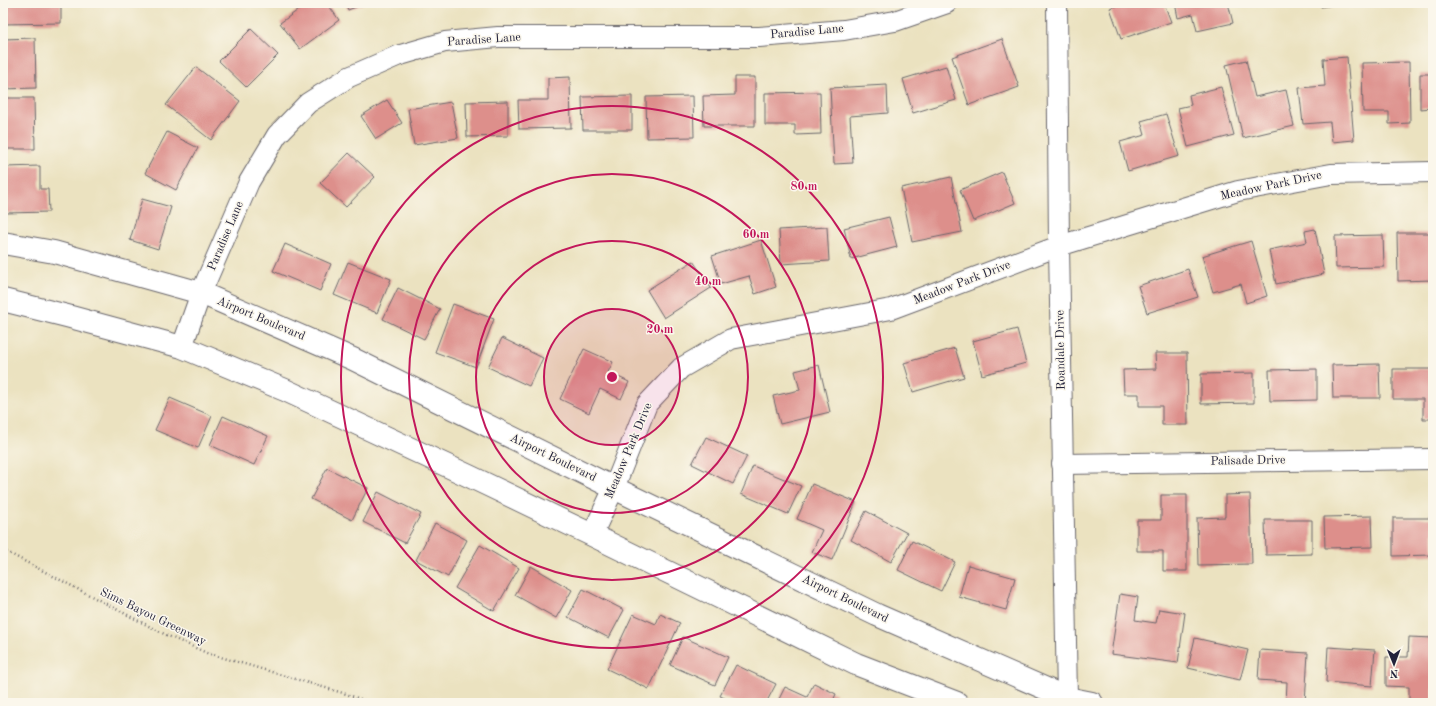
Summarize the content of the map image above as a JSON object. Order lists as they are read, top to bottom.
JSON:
{
  "streets": {
    "main road": ["Airport Boulevard"],
    "street": [
      "Paradise Lane",
      "Meadow Park Drive",
      "Roandale Drive",
      "Palisade Drive"
    ],
    "path": ["Sims Bayou Greenway"]
  },
  "crossings": [
    ["Paradise Lane", "Airport Boulevard"],
    ["Meadow Park Drive", "Airport Boulevard"],
    ["Meadow Park Drive", "Roandale Drive"],
    ["Airport Boulevard", "Roandale Drive"],
    ["Roandale Drive", "Palisade Drive"]
  ],
  "north": "bottom",
  "rings": [
    "80 m",
    "60 m",
    "40 m",
    "20 m"
  ]
}
